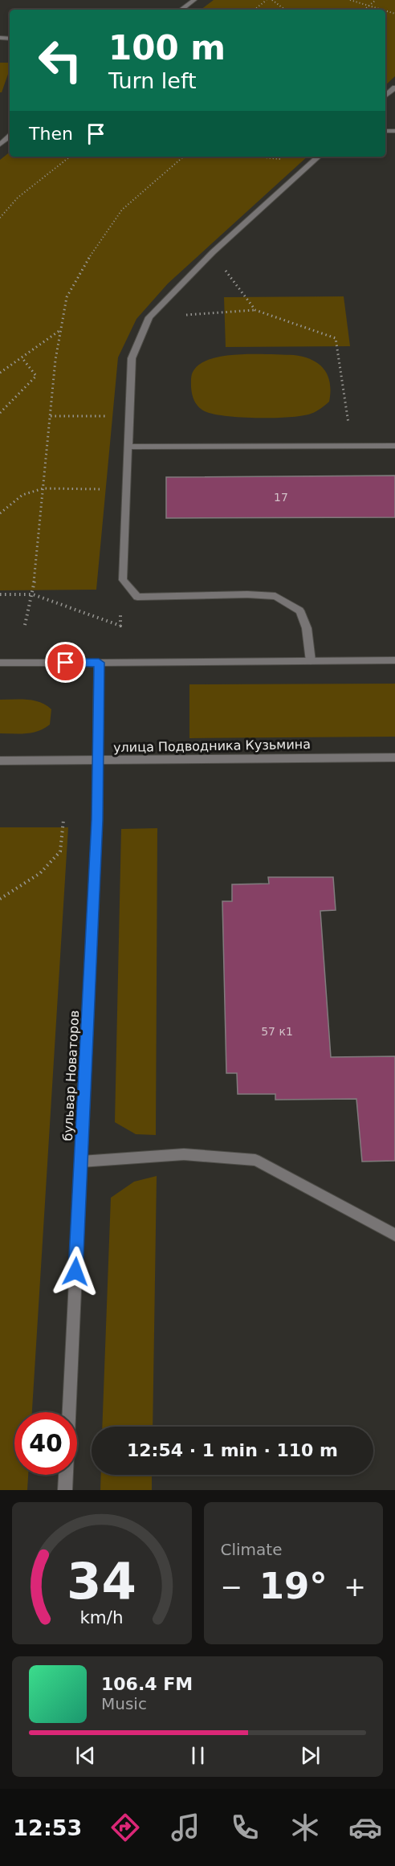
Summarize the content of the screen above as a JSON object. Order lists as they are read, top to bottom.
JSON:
{
  "streets": {
    "street": ["улица Подводника Кузьмина", "бульвар Новаторов"]
  },
  "crossings": [
    ["улица Подводника Кузьмина", "бульвар Новаторов"]
  ],
  "house_numbers": ["17", "57 к1"],
  "page": {
    "turn": ["100 m", "Turn left"],
    "then": "Then",
    "limit": "40",
    "trip": "12:54 · 1 min · 110 m",
    "tile": "Climate",
    "heat": ["−", "19°", "+"],
    "song": ["106.4 FM", "Music"],
    "tabs": "12:53",
    "gauge": ["34", "km/h"]
  }
}
